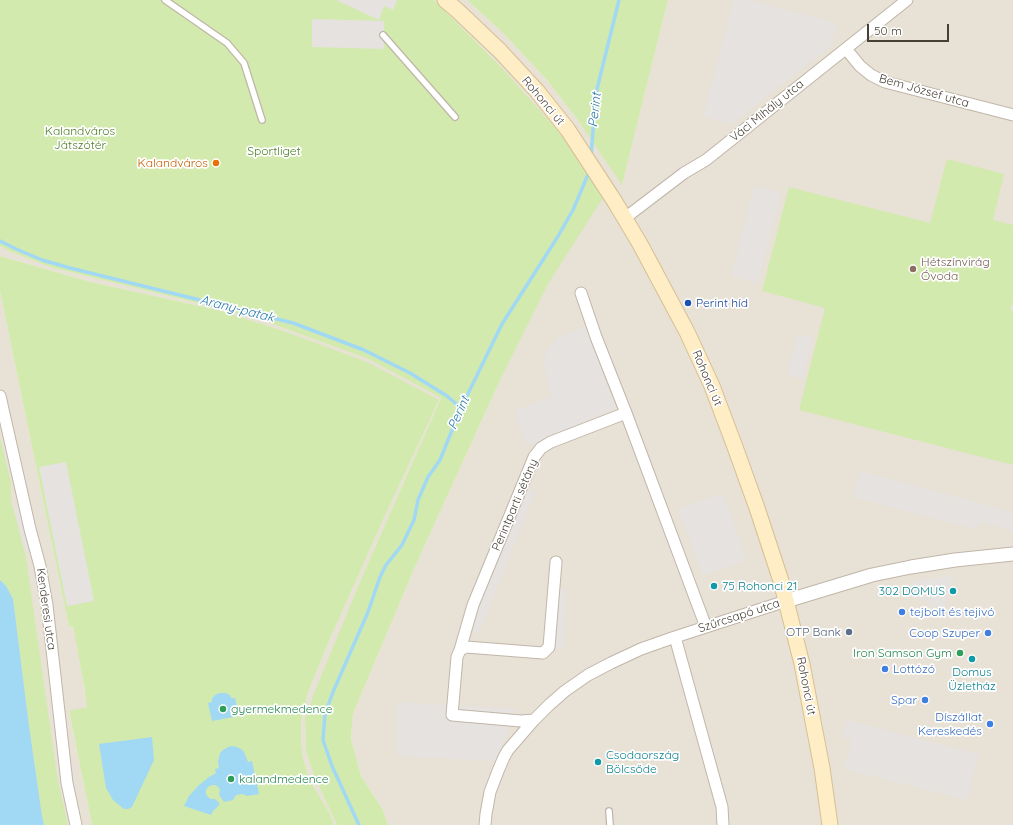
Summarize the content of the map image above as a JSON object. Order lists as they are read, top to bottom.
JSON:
{
  "streets": {
    "main road": ["Rohonci út"],
    "street": [
      "Bem József utca",
      "Váci Mihály utca",
      "Perintparti sétány",
      "Kenderesi utca",
      "Szűrcsapó utca"
    ]
  },
  "crossings": [
    ["Bem József utca", "Váci Mihály utca"],
    ["Rohonci út", "Váci Mihály utca"],
    ["Rohonci út", "Szűrcsapó utca"]
  ],
  "water": ["Perint", "Arany-patak"],
  "parks": ["Kalandváros Játszótér", "Sportliget"],
  "places": [
    "Kalandváros",
    "Hétszínvirág Óvoda",
    "Perint híd",
    "75 Rohonci 21",
    "302 DOMUS",
    "tejbolt és tejivó",
    "OTP Bank",
    "Coop Szuper",
    "Iron Samson Gym",
    "Domus Üzletház",
    "Lottózó",
    "Spar",
    "gyermekmedence",
    "Díszállat Kereskedés",
    "Csodaország Bölcsőde",
    "kalandmedence"
  ],
  "scale_bar": "50 m"
}
